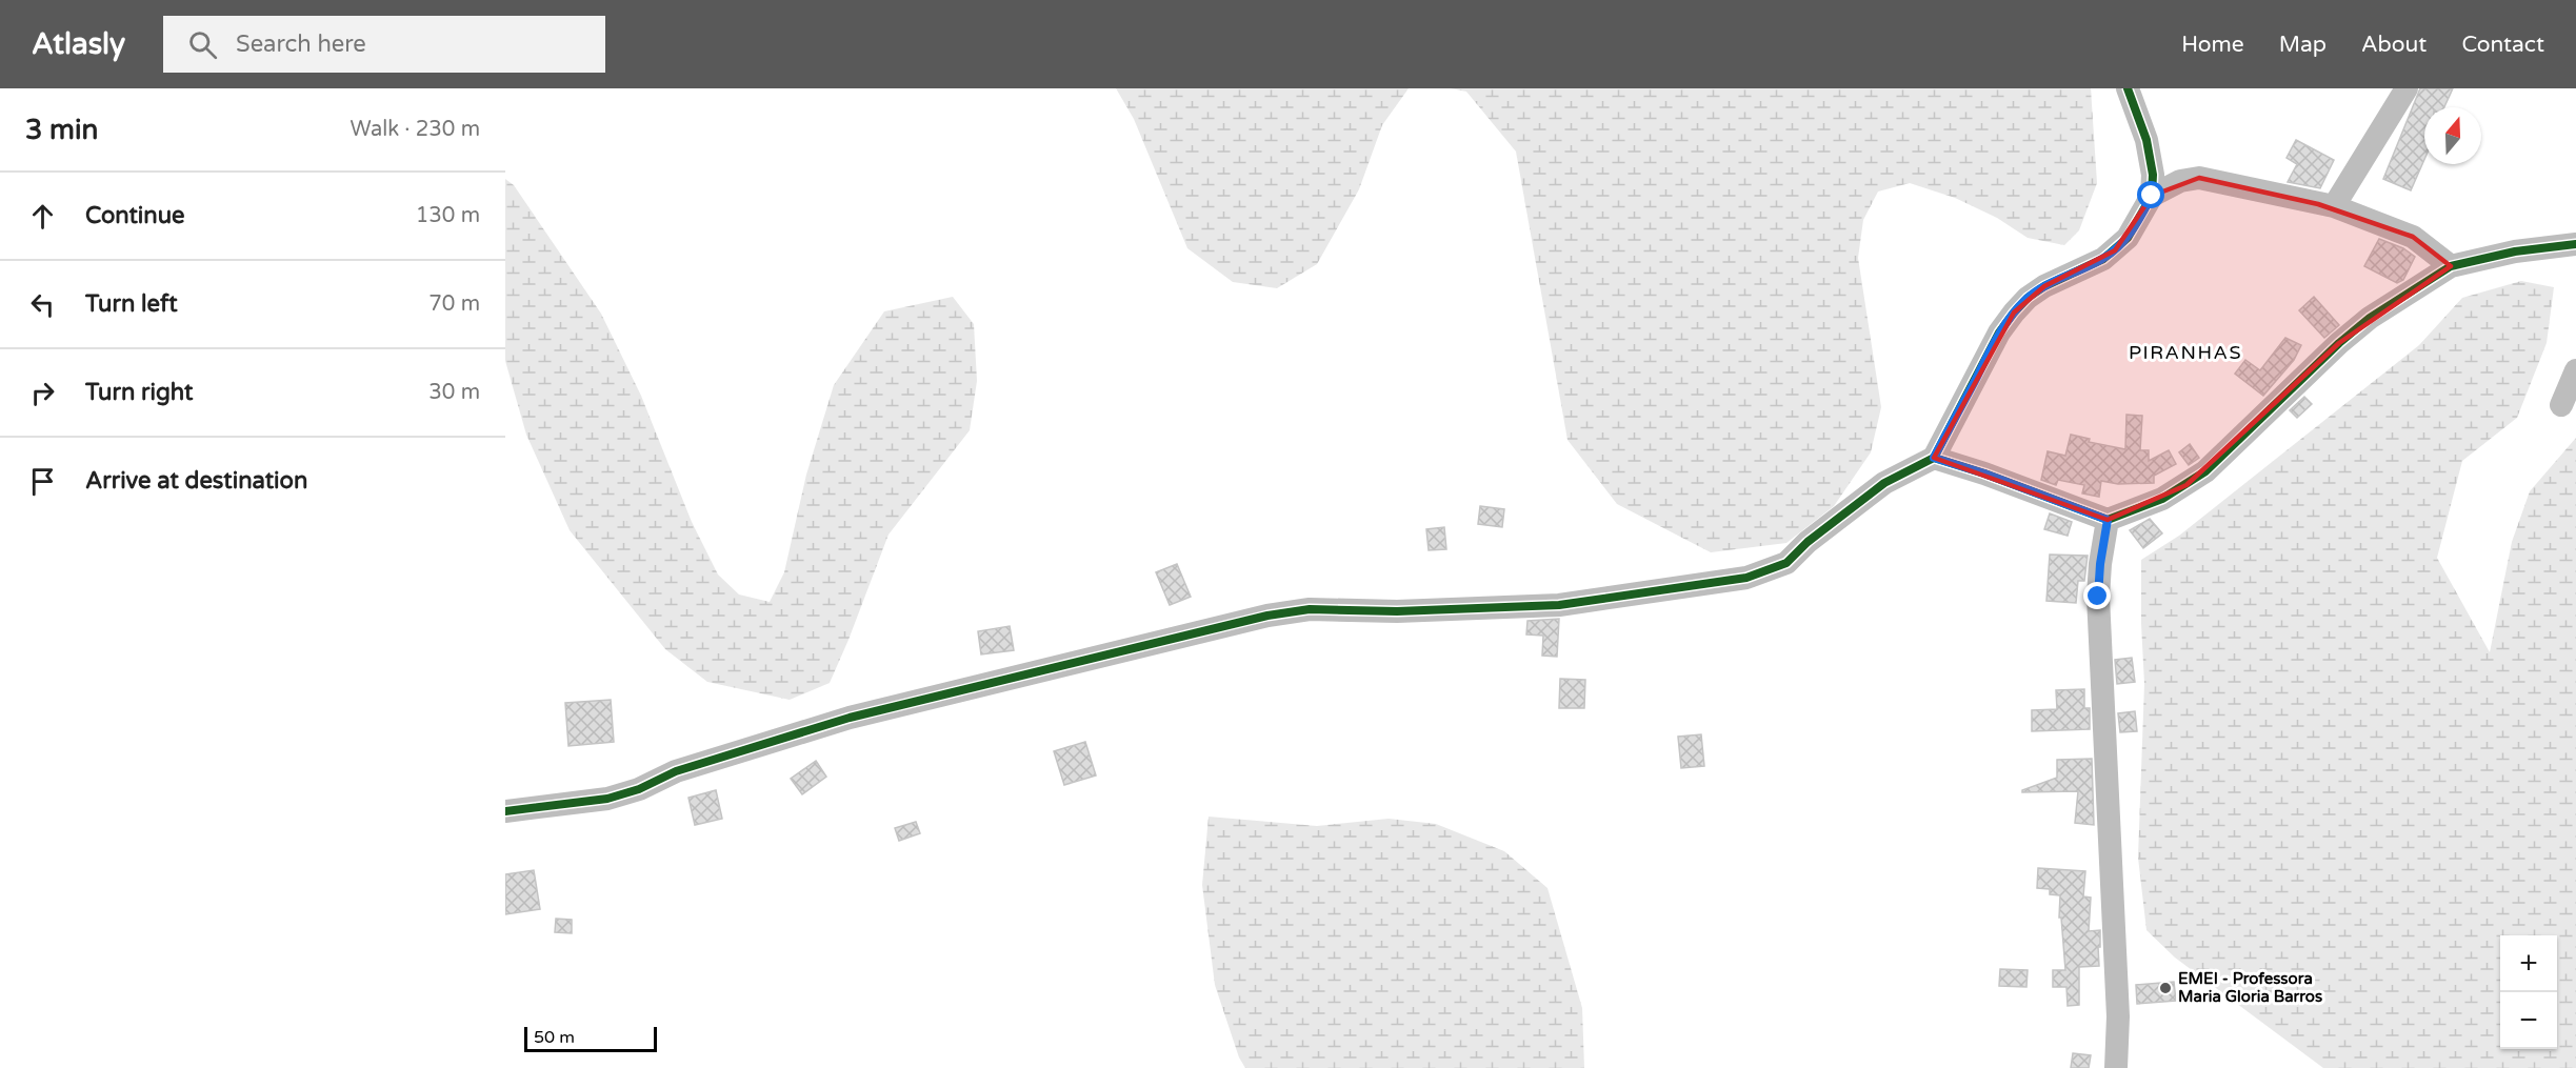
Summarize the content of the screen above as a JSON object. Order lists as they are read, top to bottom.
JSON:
{
  "districts": ["PIRANHAS"],
  "places": ["EMEI - Professora Maria Gloria Barros"],
  "scale_bar": "50 m",
  "north": "top",
  "page": {
    "header": "Atlasly",
    "search": "Search here",
    "nav": [
      "Home",
      "Map",
      "About",
      "Contact"
    ],
    "heading": ["3 min", "Walk · 230 m"],
    "list": [
      ["Continue", "130 m"],
      ["Turn left", "70 m"],
      ["Turn right", "30 m"],
      "Arrive at destination"
    ],
    "map_buttons": ["+", "−"],
    "scale": "50 m"
  }
}
